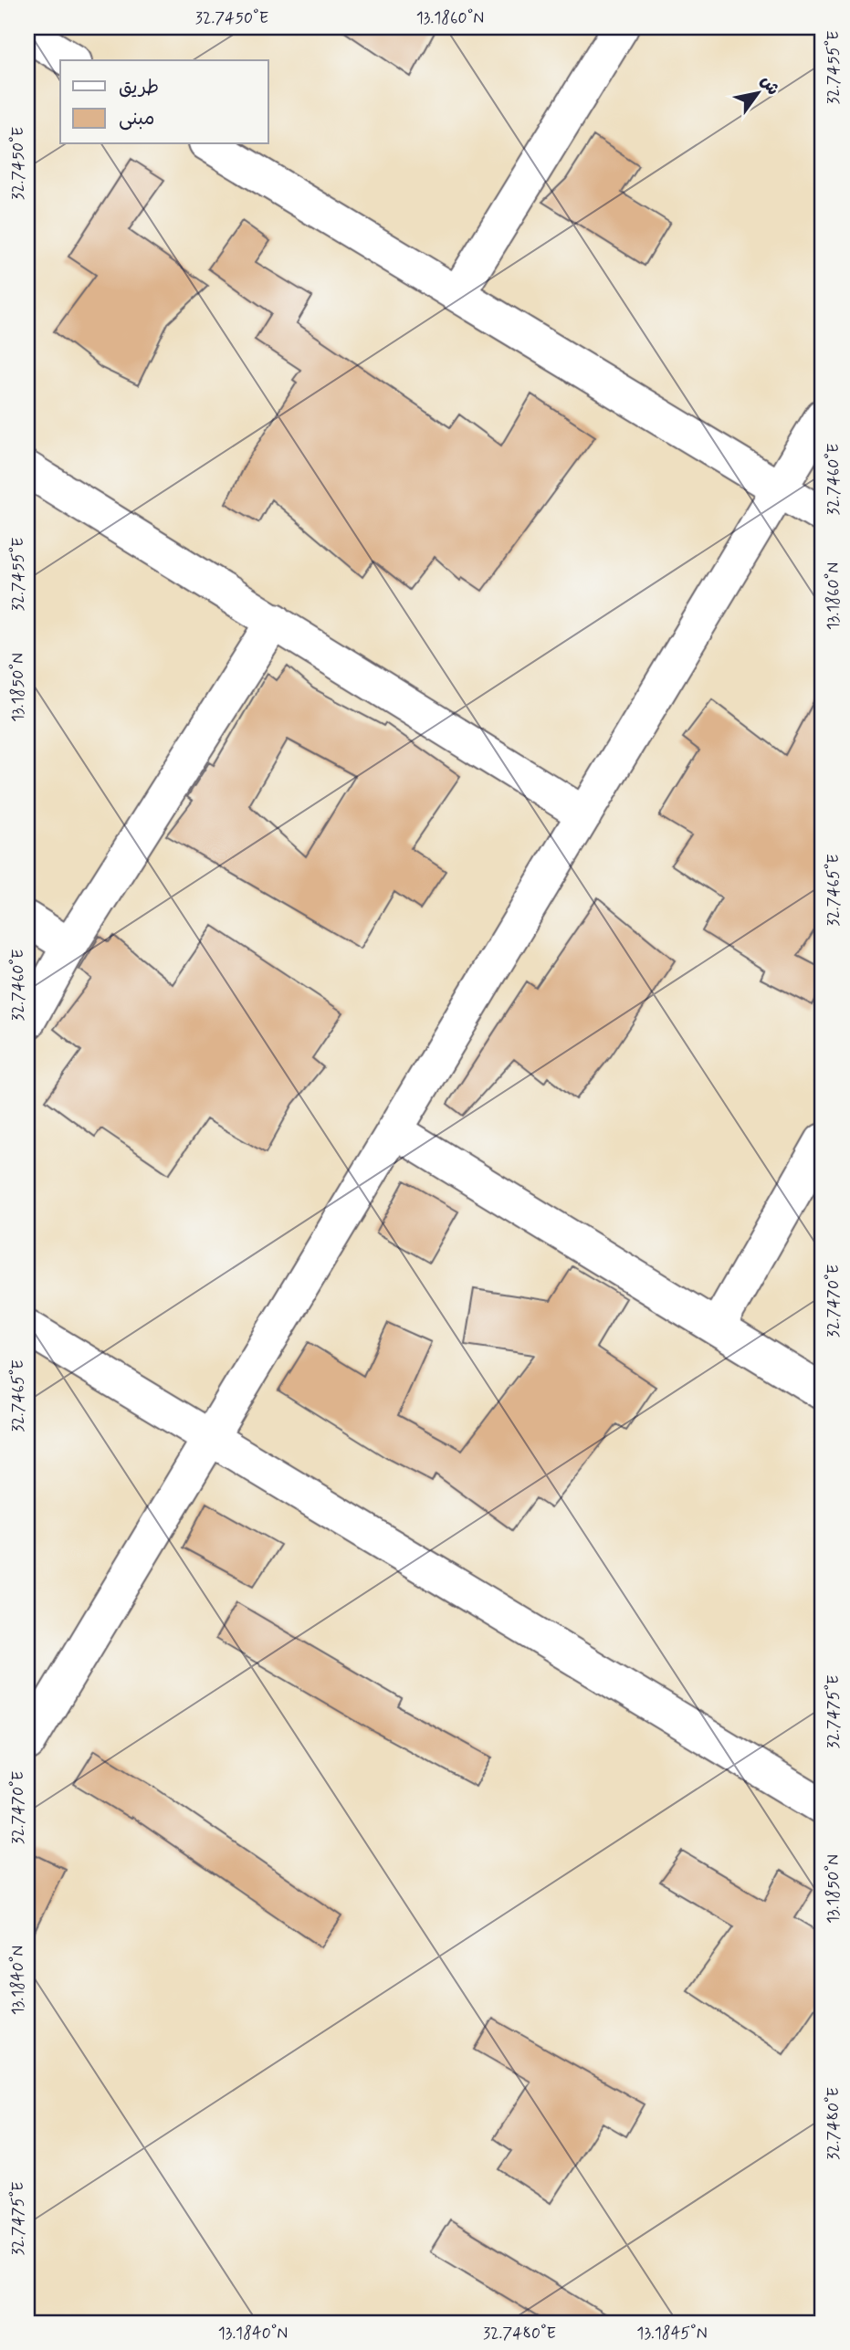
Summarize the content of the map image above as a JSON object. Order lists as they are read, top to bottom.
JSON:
{
  "legend": ["طريق", "مبنى"],
  "north": "top right",
  "coordinates": [
    "32.7450°E",
    "13.1860°N",
    "32.7455°E",
    "32.7460°E",
    "13.1850°N",
    "32.7465°E",
    "32.7470°E",
    "32.7475°E",
    "13.1840°N",
    "32.7480°E",
    "13.1845°N"
  ]
}
